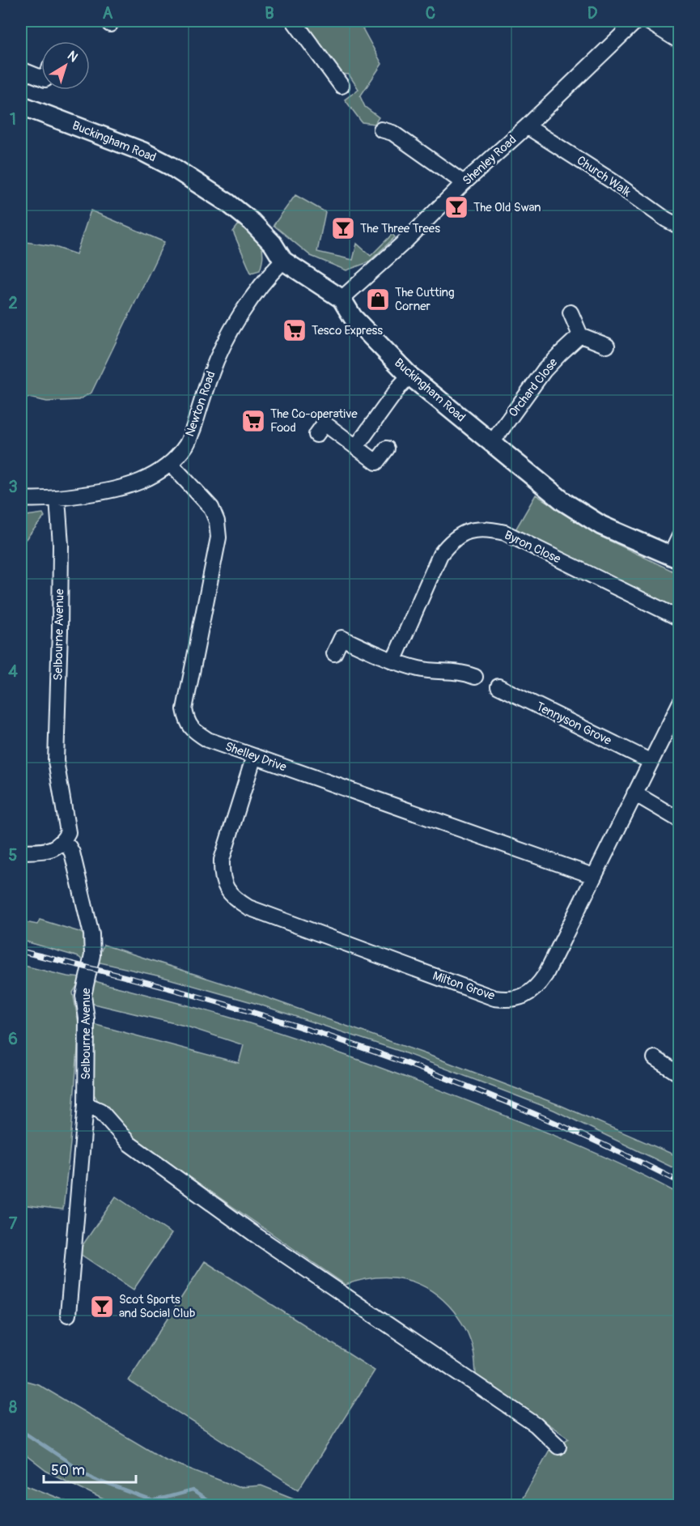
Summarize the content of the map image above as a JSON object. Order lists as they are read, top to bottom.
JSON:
{
  "streets": {
    "main road": ["Buckingham Road"],
    "street": [
      "Shenley Road",
      "Church Walk",
      "Orchard Close",
      "Newton Road",
      "Byron Close",
      "Selbourne Avenue",
      "Tennyson Grove",
      "Shelley Drive",
      "Milton Grove"
    ]
  },
  "crossings": [
    ["Buckingham Road", "Shenley Road"],
    ["Buckingham Road", "Orchard Close"],
    ["Buckingham Road", "Newton Road"],
    ["Shenley Road", "Church Walk"],
    ["Newton Road", "Selbourne Avenue"],
    ["Newton Road", "Shelley Drive"],
    ["Tennyson Grove", "Milton Grove"],
    ["Shelley Drive", "Milton Grove"]
  ],
  "places": {
    "bar": ["The Old Swan", "The Three Trees", "Scot Sports and Social Club"],
    "shop": ["The Cutting Corner"],
    "supermarket": ["Tesco Express", "The Co-operative Food"]
  },
  "scale_bar": "50 m",
  "north": "top right",
  "grid": {
    "columns": [
      "A",
      "B",
      "C",
      "D"
    ],
    "rows": [
      "1",
      "2",
      "3",
      "4",
      "5",
      "6",
      "7",
      "8"
    ]
  }
}
